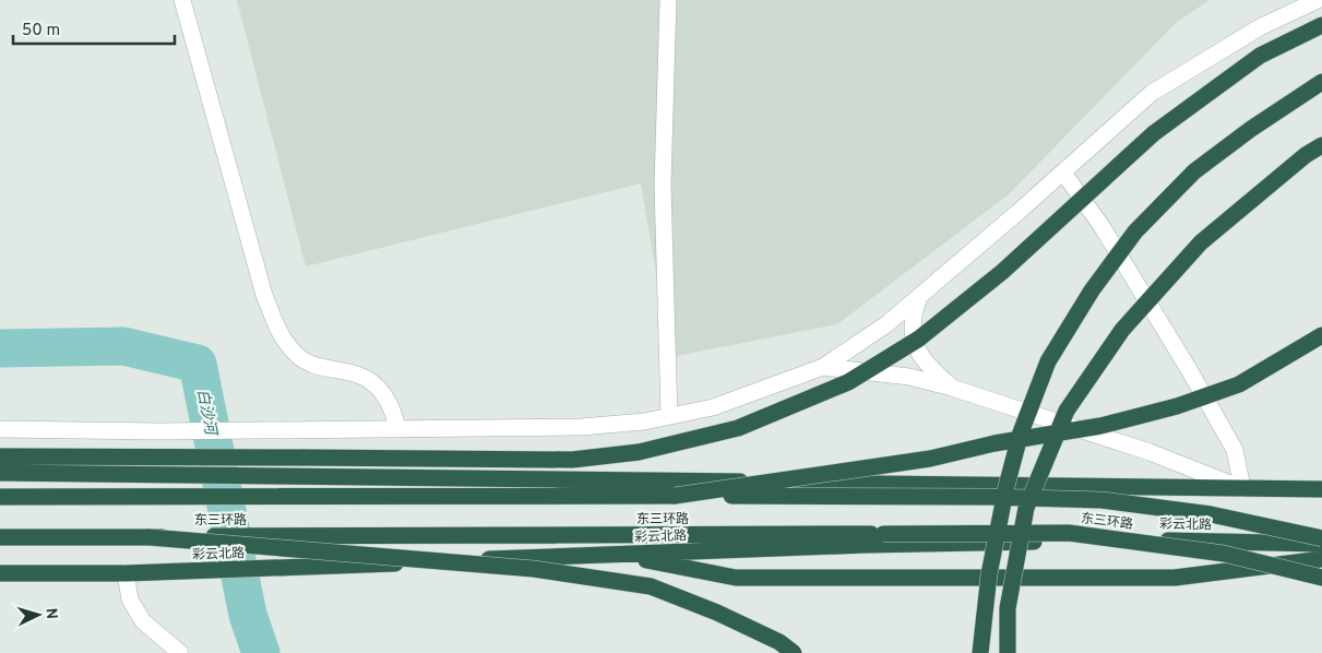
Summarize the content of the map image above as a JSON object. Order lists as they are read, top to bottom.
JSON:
{
  "streets": {
    "highway": ["东三环路", "彩云北路"]
  },
  "water": ["白沙河"],
  "scale_bar": "50 m",
  "north": "right"
}
